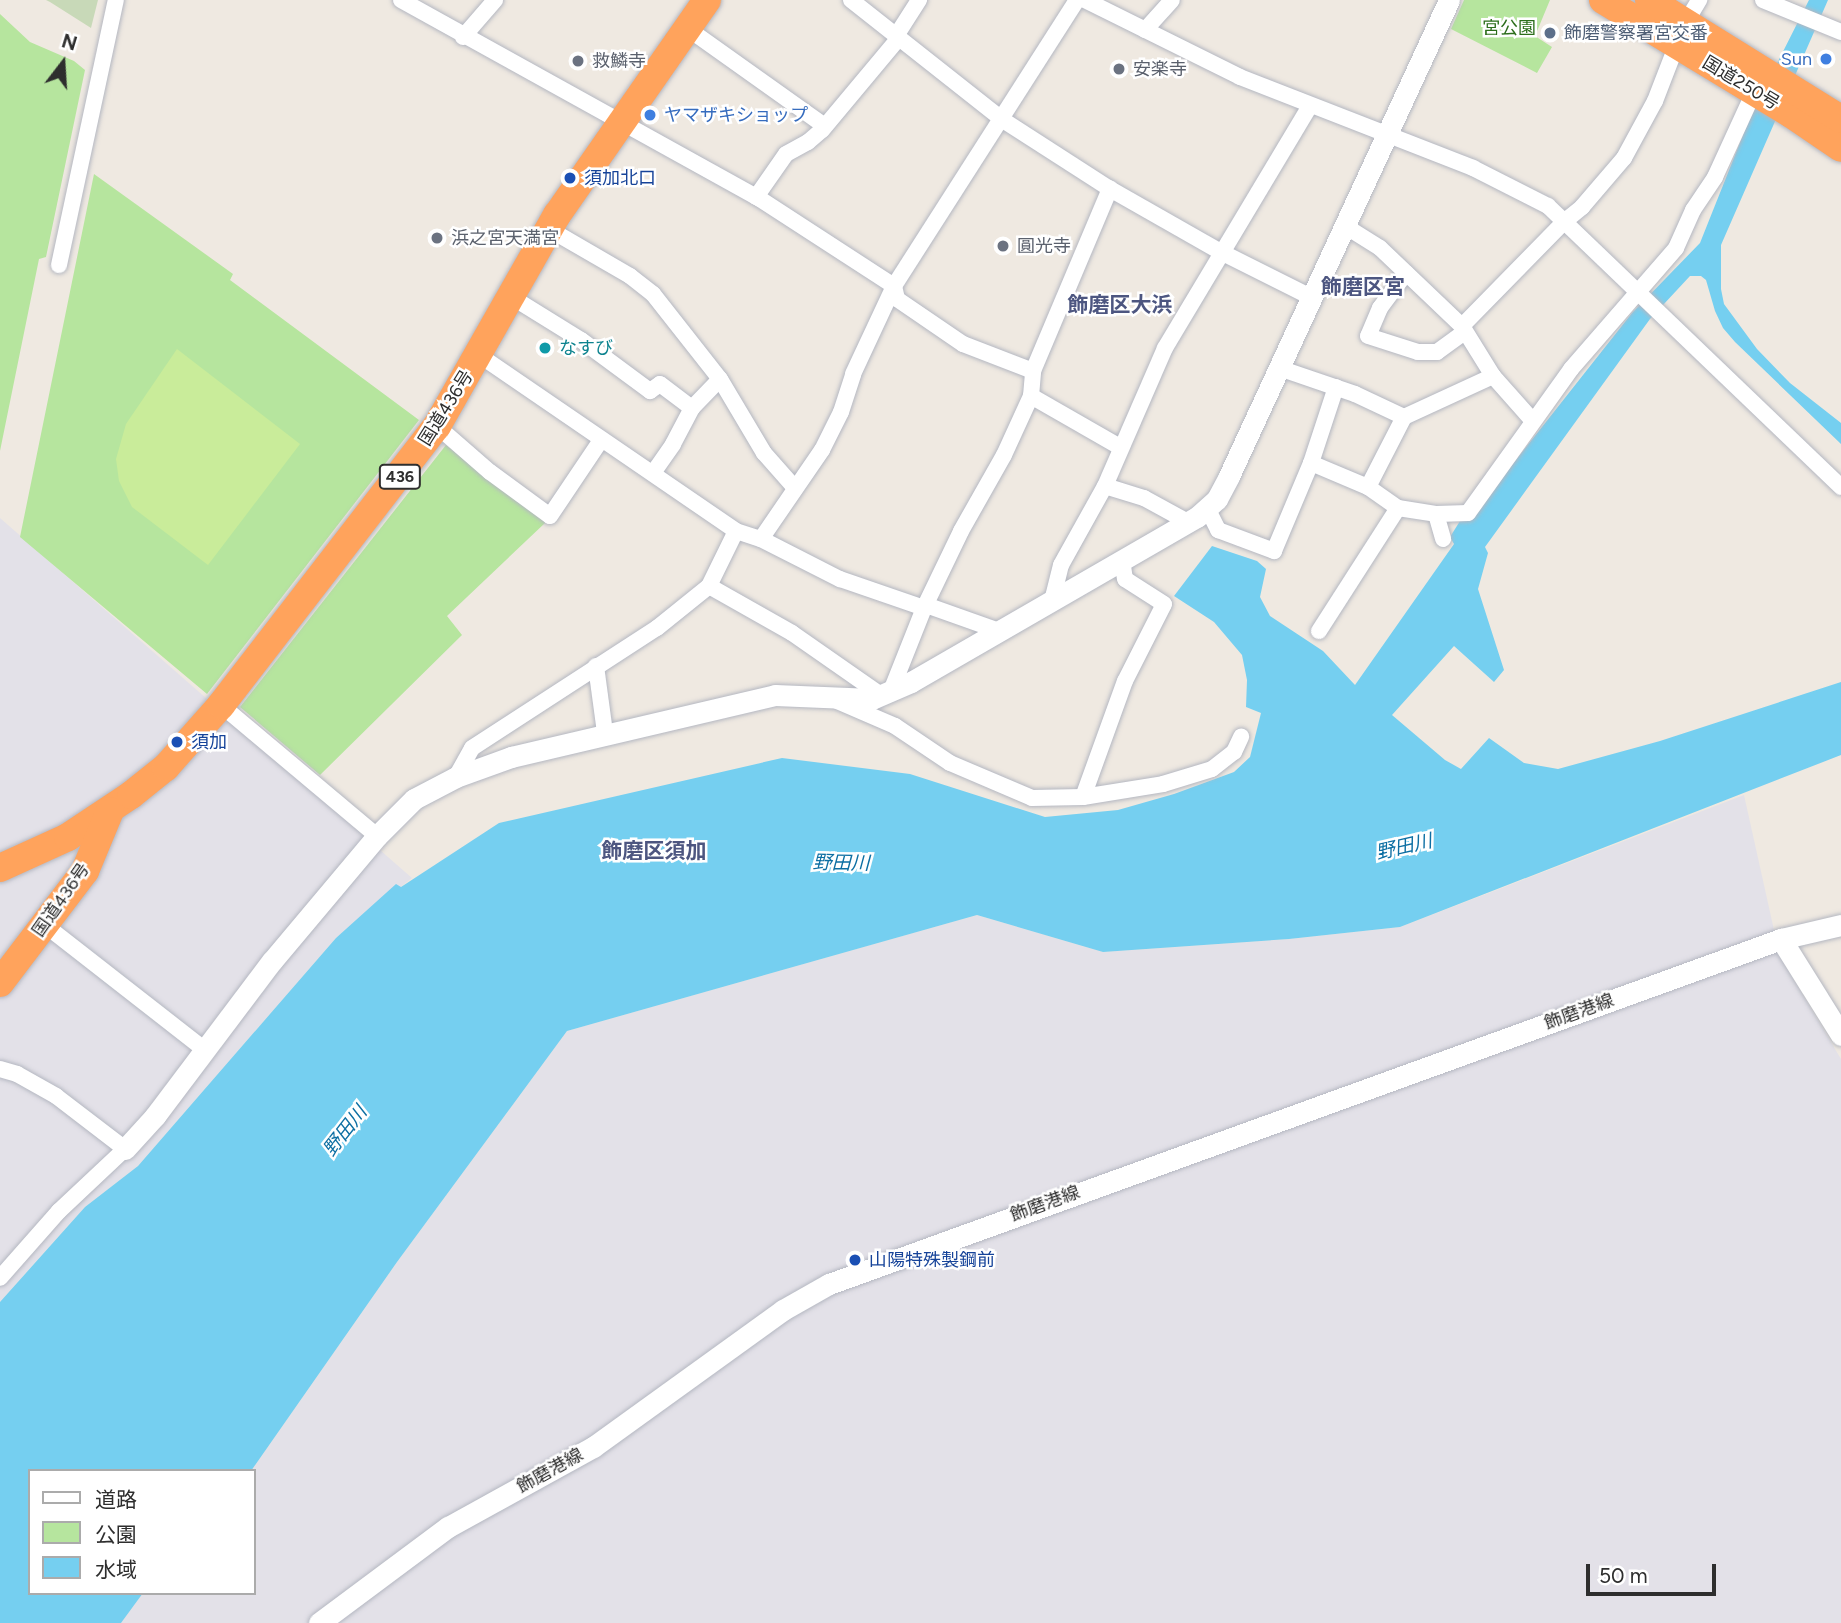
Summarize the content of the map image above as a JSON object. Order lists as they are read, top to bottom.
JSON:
{
  "streets": {
    "highway": ["国道250号", "国道436号", "436"],
    "street": ["飾磨港線"]
  },
  "districts": ["飾磨区宮", "飾磨区大浜", "飾磨区須加"],
  "water": ["野田川"],
  "parks": ["宮公園"],
  "places": [
    "飾磨警察署宮交番",
    "Sun",
    "救鱗寺",
    "安楽寺",
    "ヤマザキショップ",
    "須加北口",
    "浜之宮天満宮",
    "圓光寺",
    "なすび",
    "須加",
    "山陽特殊製鋼前"
  ],
  "legend": ["道路", "公園", "水域"],
  "scale_bar": "50 m",
  "north": "top"
}
